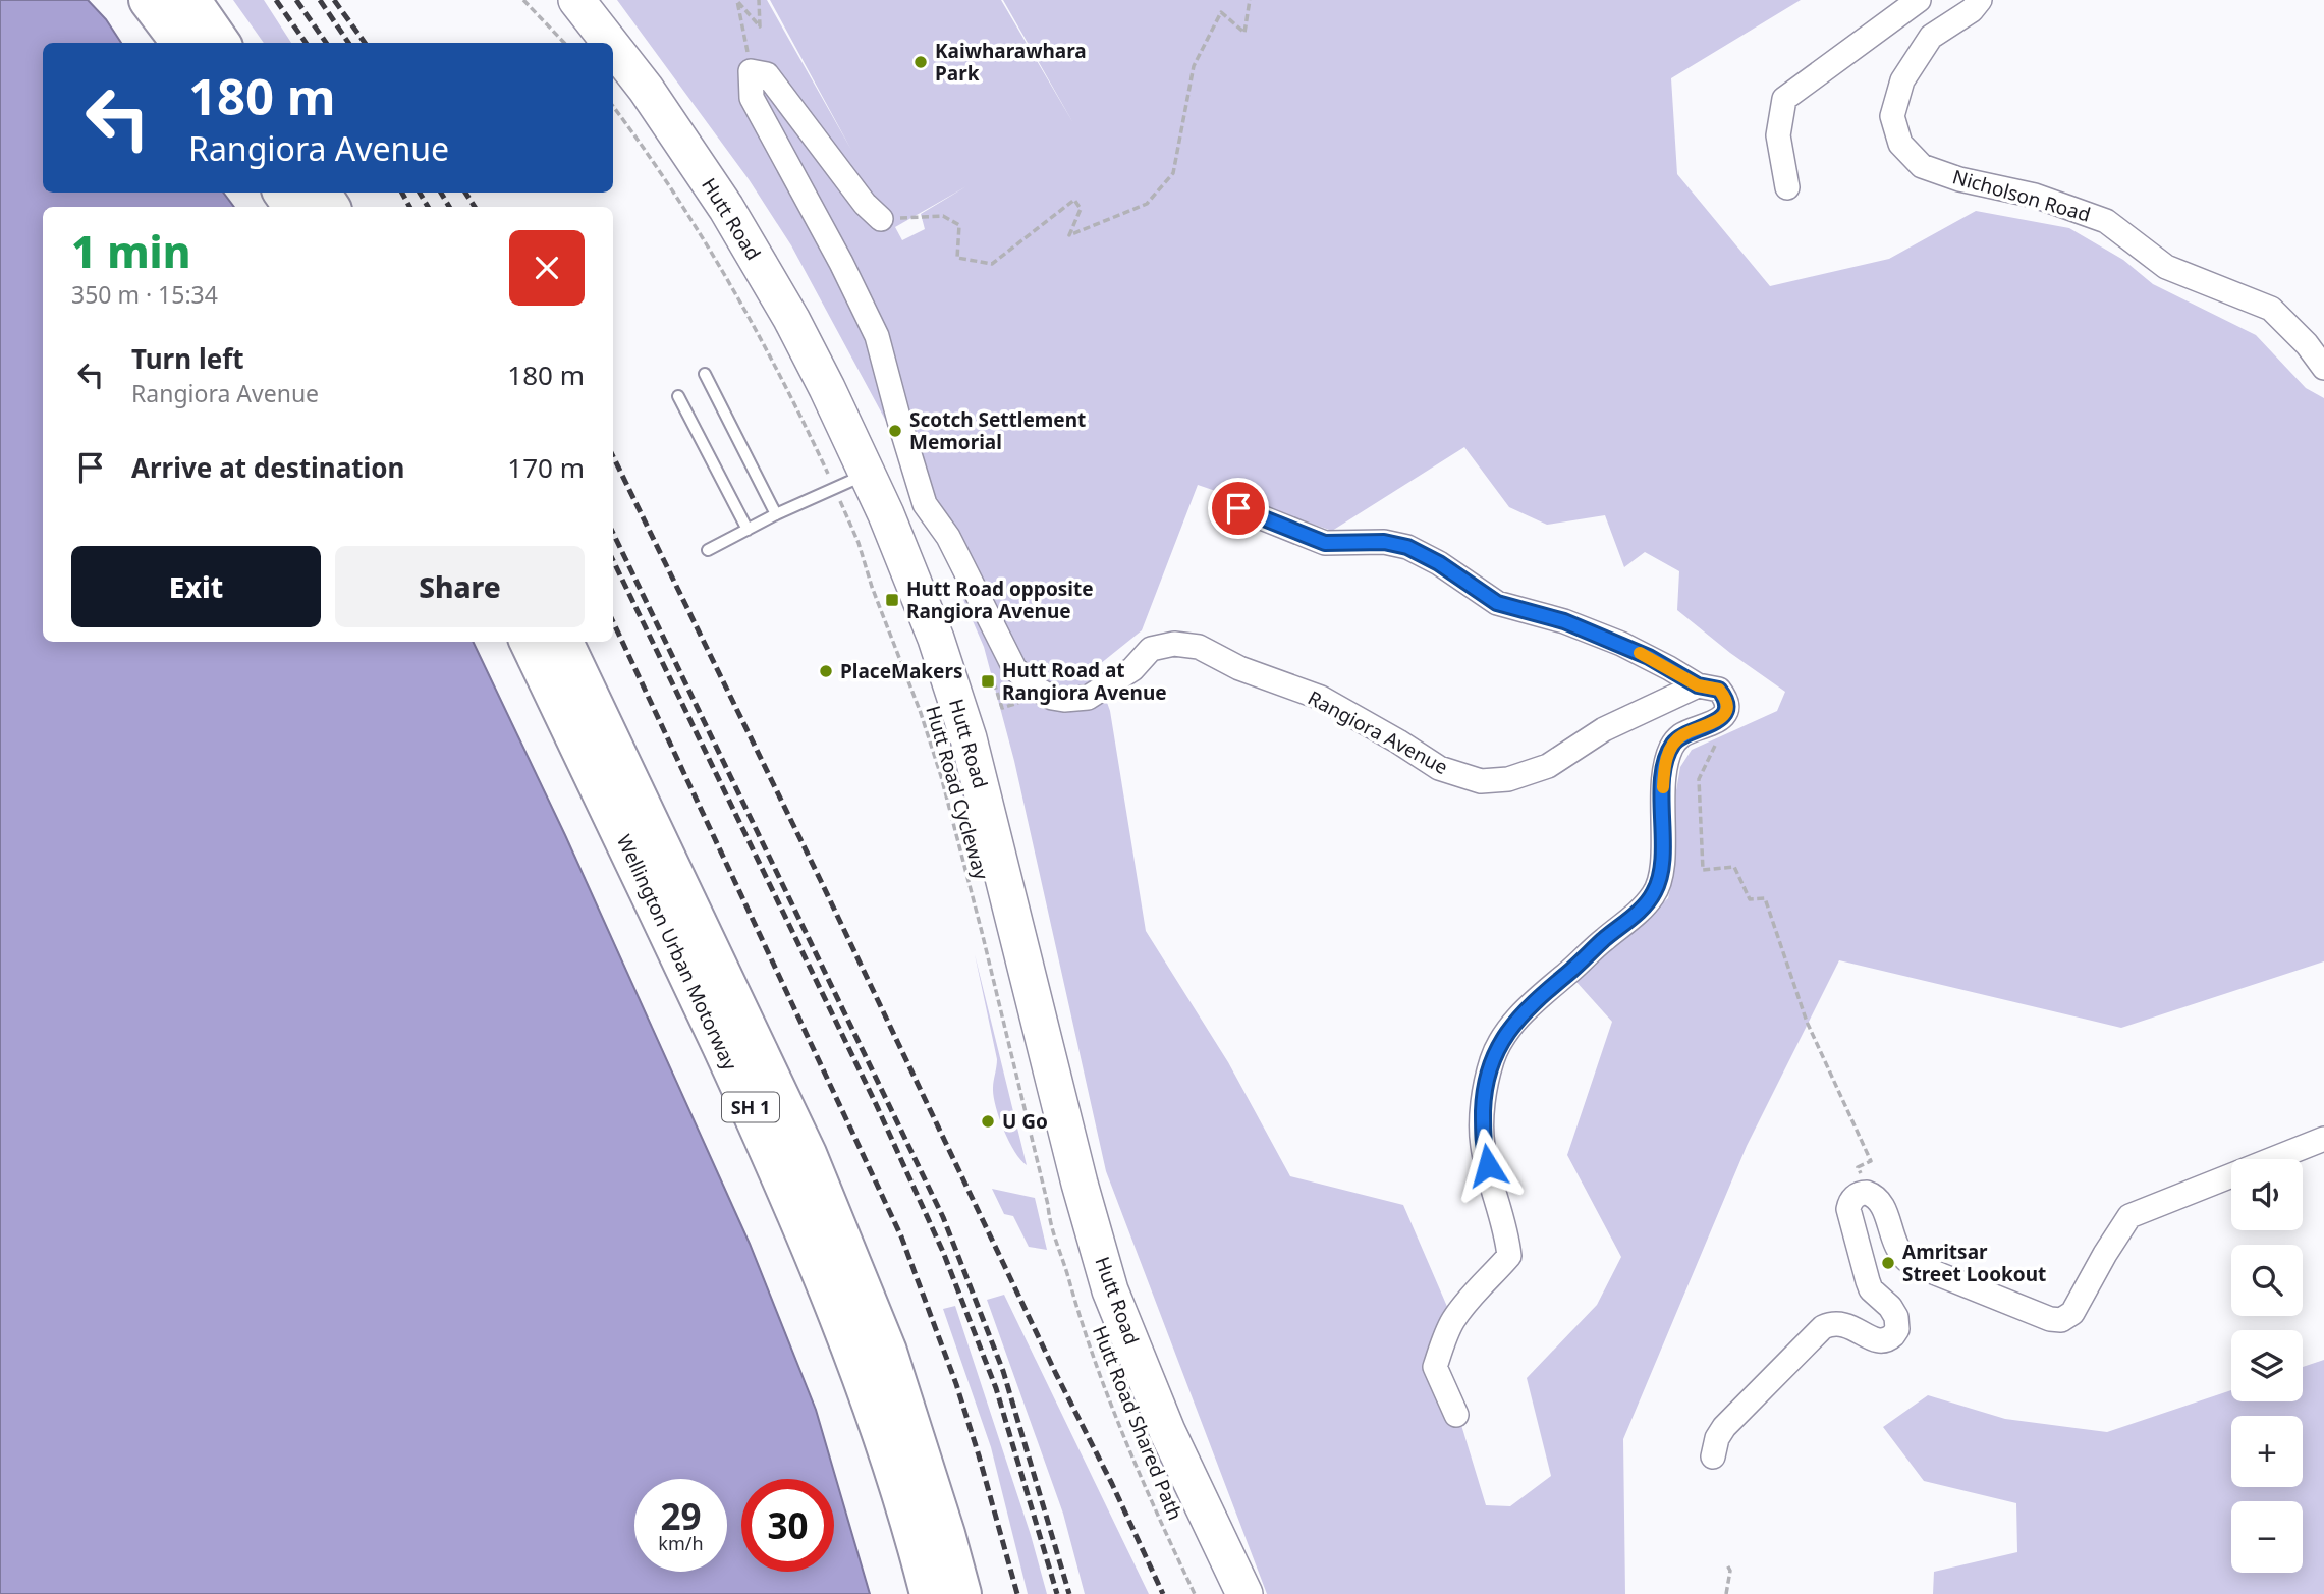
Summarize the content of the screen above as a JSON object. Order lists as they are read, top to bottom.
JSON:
{
  "streets": {
    "highway": ["Wellington Urban Motorway", "SH 1"],
    "main road": ["Hutt Road"],
    "street": ["Nicholson Road", "Rangiora Avenue"],
    "path": ["Hutt Road Cycleway", "Hutt Road Shared Path"]
  },
  "crossings": [
    ["Hutt Road Cycleway", "Hutt Road Shared Path"]
  ],
  "places": {
    "other": [
      "Kaiwharawhara Park",
      "Scotch Settlement Memorial",
      "PlaceMakers",
      "U Go",
      "Amritsar Street Lookout"
    ],
    "transit": ["Hutt Road opposite Rangiora Avenue", "Hutt Road at Rangiora Avenue"]
  },
  "page": {
    "turn": ["180 m", "Rangiora Avenue"],
    "heading": ["1 min", "350 m · 15:34"],
    "list": [
      {
        "name": "Turn left",
        "note": "Rangiora Avenue",
        "value": "180 m"
      },
      {
        "name": "Arrive at destination",
        "value": "170 m"
      }
    ],
    "buttons": ["Exit", "Share"],
    "map_buttons": ["+", "−"],
    "speed": "29 km/h",
    "limit": "30"
  }
}
